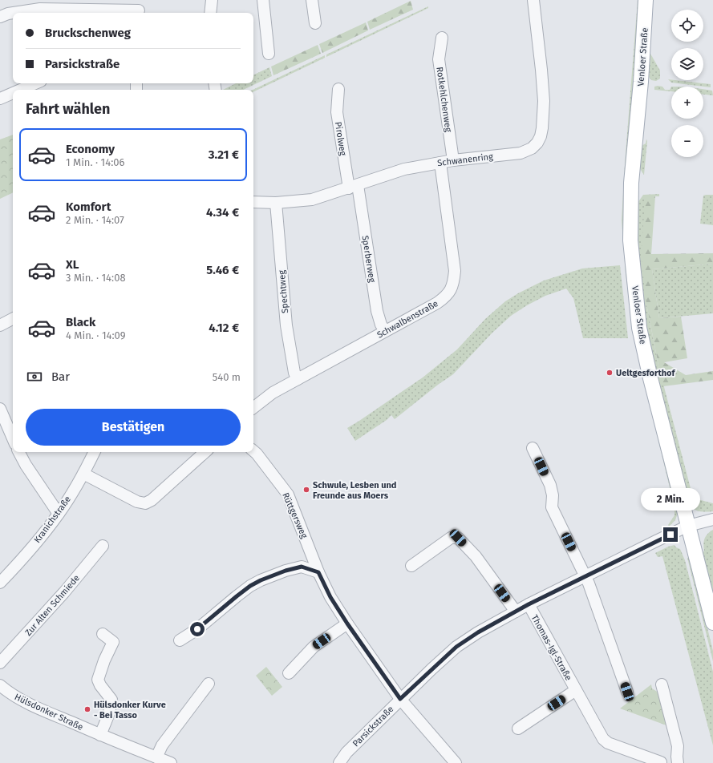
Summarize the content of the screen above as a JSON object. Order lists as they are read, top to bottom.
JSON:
{
  "streets": {
    "main road": ["Venloer Straße"],
    "street": [
      "Rotkehlchenweg",
      "Pirolweg",
      "Schwanenring",
      "Sperberweg",
      "Spechtweg",
      "Schwalbenstraße",
      "Rüttgersweg",
      "Kranichstraße",
      "Zur Alten Schmiede",
      "Thomas-Igl-Straße",
      "Hülsdonker Straße",
      "Parsickstraße"
    ]
  },
  "crossings": [
    ["Venloer Straße", "Parsickstraße"],
    ["Rotkehlchenweg", "Schwanenring"],
    ["Pirolweg", "Schwanenring"],
    ["Pirolweg", "Sperberweg"],
    ["Schwanenring", "Sperberweg"],
    ["Schwanenring", "Spechtweg"],
    ["Schwanenring", "Schwalbenstraße"],
    ["Sperberweg", "Schwalbenstraße"],
    ["Spechtweg", "Schwalbenstraße"],
    ["Rüttgersweg", "Parsickstraße"],
    ["Thomas-Igl-Straße", "Parsickstraße"]
  ],
  "places": ["Ueltgesforthof", "Schwule, Lesben und Freunde aus Moers", "Hülsdonker Kurve - Bei Tasso"],
  "page": {
    "map_buttons": ["+", "−"],
    "banner": ["Bruckschenweg", "Parsickstraße"],
    "heading": "Fahrt wählen",
    "list": [
      {
        "name": "Economy",
        "note": "1 Min. · 14:06",
        "value": "3.21 €"
      },
      {
        "name": "Komfort",
        "note": "2 Min. · 14:07",
        "value": "4.34 €"
      },
      {
        "name": "XL",
        "note": "3 Min. · 14:08",
        "value": "5.46 €"
      },
      {
        "name": "Black",
        "note": "4 Min. · 14:09",
        "value": "4.12 €"
      }
    ],
    "pay": ["Bar", "540 m"],
    "buttons": "Bestätigen",
    "bubble": "2 Min."
  }
}
